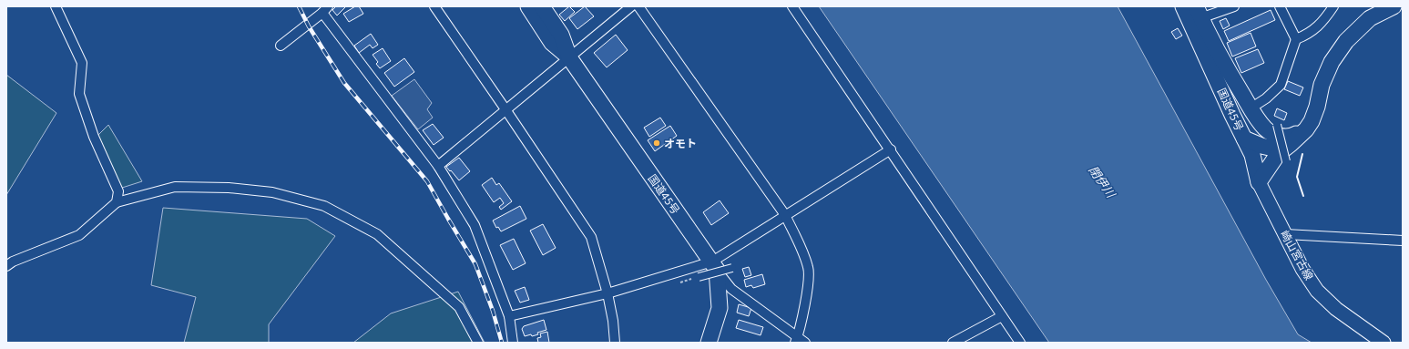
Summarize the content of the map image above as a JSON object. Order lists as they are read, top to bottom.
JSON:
{
  "streets": {
    "highway": ["国道45号"],
    "main road": ["崎山宮古線"]
  },
  "water": ["閉伊川"],
  "places": ["オモト"]
}
